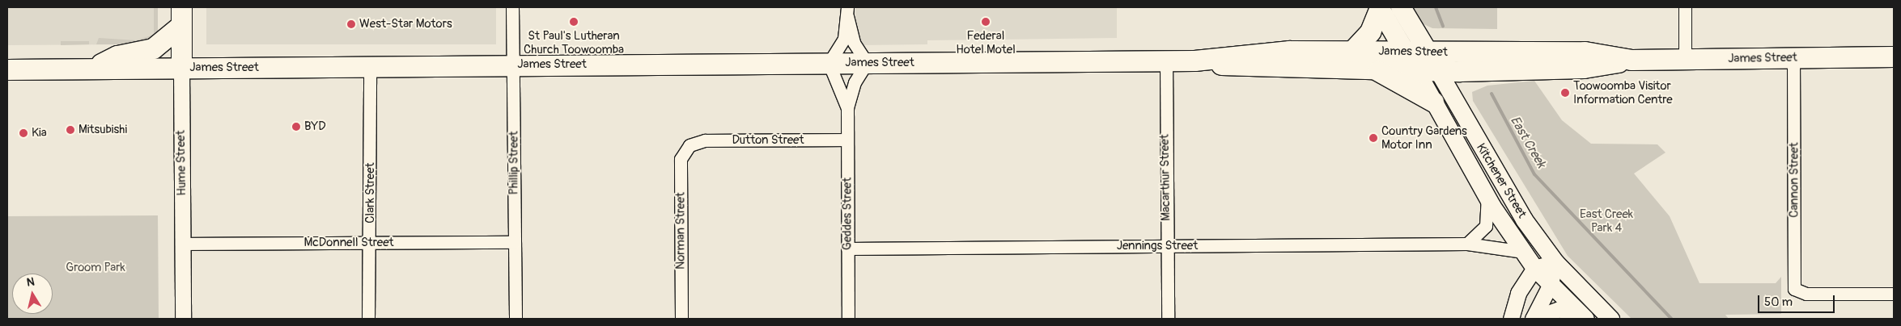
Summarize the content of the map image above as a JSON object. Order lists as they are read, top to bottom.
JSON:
{
  "streets": {
    "highway": ["James Street", "Hume Street"],
    "main road": ["Kitchener Street"],
    "street": [
      "Dutton Street",
      "Phillip Street",
      "Macarthur Street",
      "Cannon Street",
      "Clark Street",
      "Geddes Street",
      "Norman Street",
      "McDonnell Street",
      "Jennings Street"
    ]
  },
  "crossings": [
    ["James Street", "Hume Street"],
    ["James Street", "Phillip Street"],
    ["James Street", "Macarthur Street"],
    ["James Street", "Cannon Street"],
    ["James Street", "Kitchener Street"],
    ["James Street", "Clark Street"],
    ["James Street", "Geddes Street"],
    ["Dutton Street", "Geddes Street"],
    ["Dutton Street", "Norman Street"],
    ["Hume Street", "McDonnell Street"],
    ["Phillip Street", "McDonnell Street"],
    ["Macarthur Street", "Jennings Street"],
    ["Kitchener Street", "Jennings Street"],
    ["Clark Street", "McDonnell Street"],
    ["Geddes Street", "Jennings Street"]
  ],
  "water": ["East Creek"],
  "parks": ["East Creek Park 4", "Groom Park"],
  "places": [
    "St Paul's Lutheran Church Toowoomba",
    "Federal Hotel Motel",
    "West-Star Motors",
    "Toowoomba Visitor Information Centre",
    "BYD",
    "Mitsubishi",
    "Kia",
    "Country Gardens Motor Inn"
  ],
  "scale_bar": "50 m",
  "north": "top"
}
